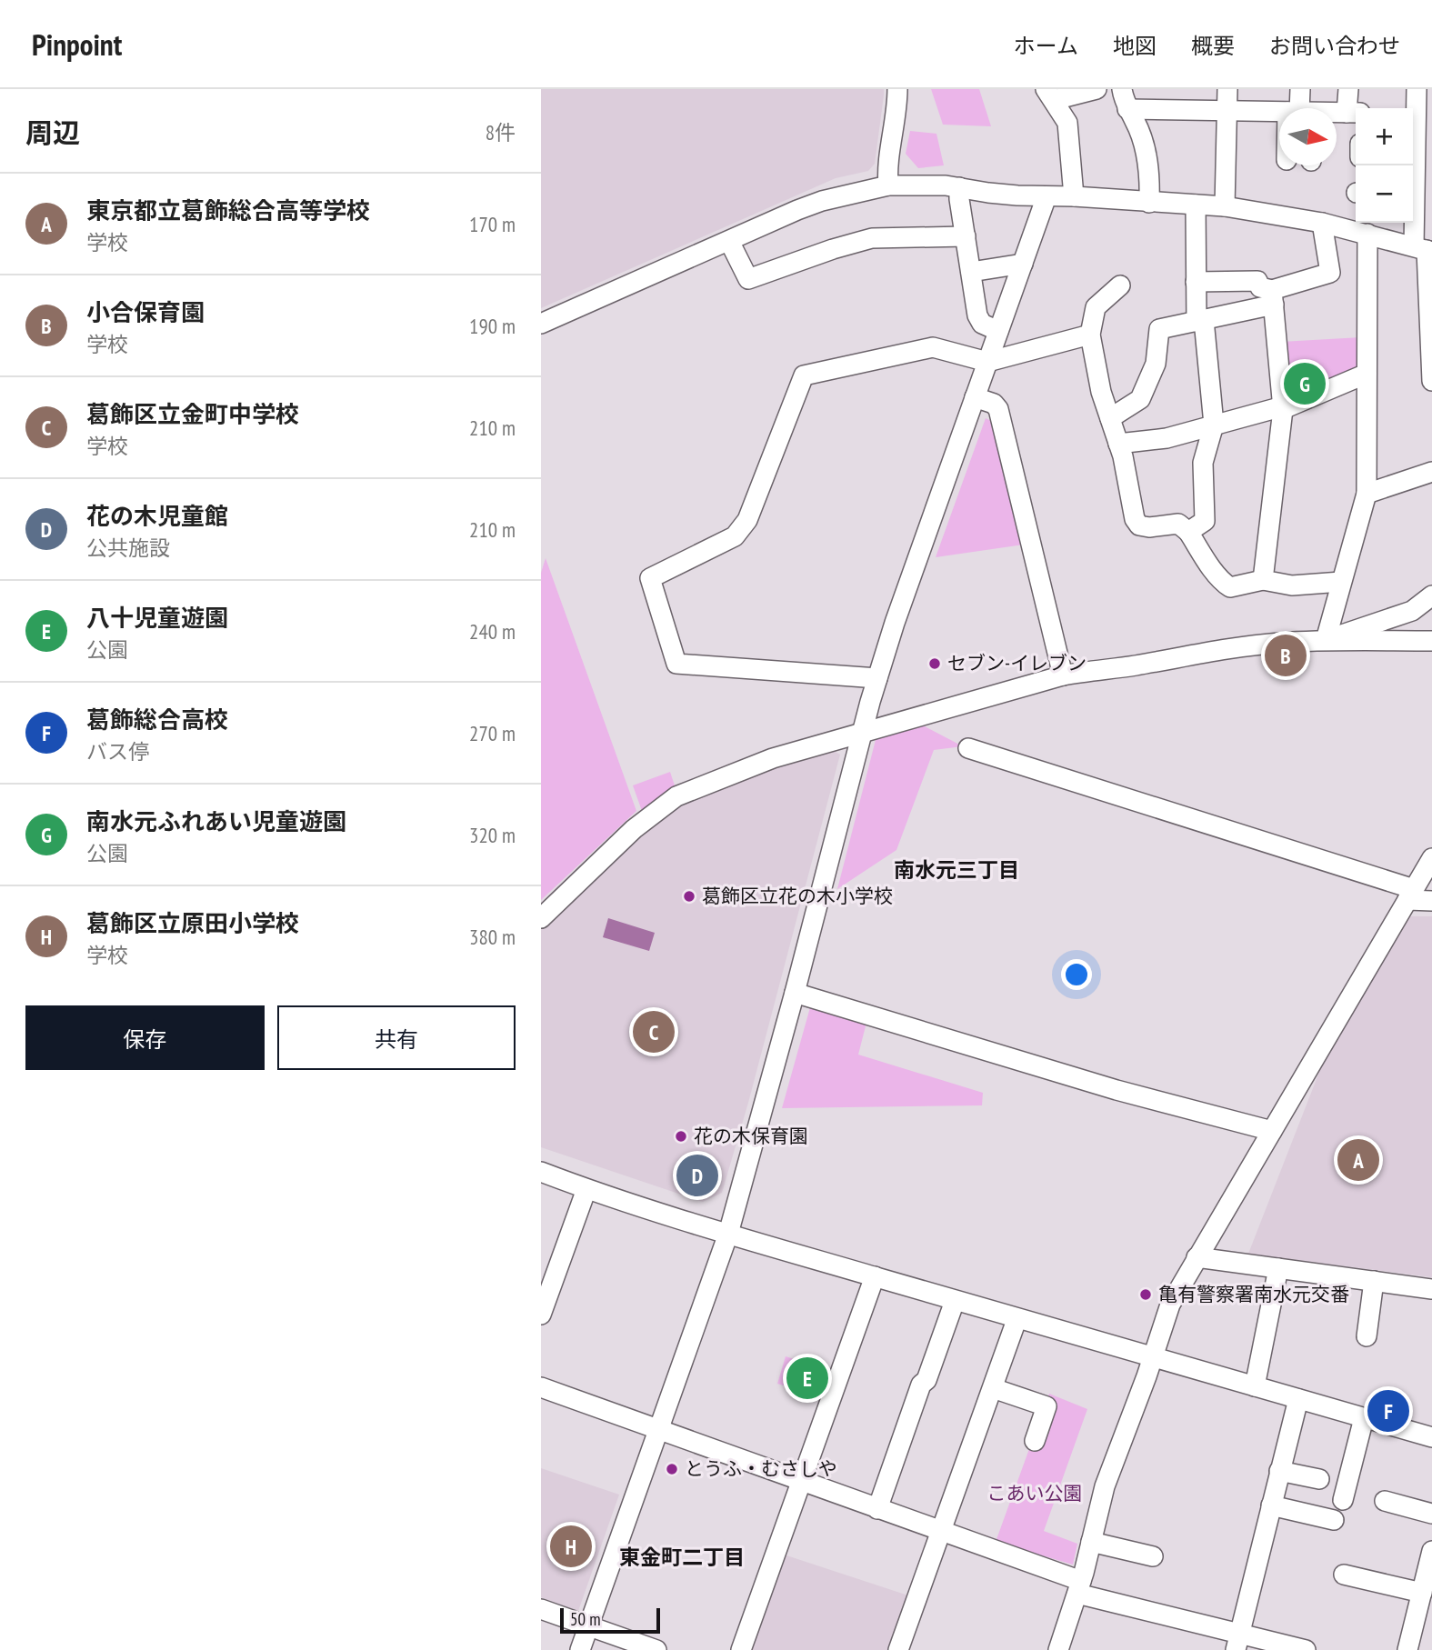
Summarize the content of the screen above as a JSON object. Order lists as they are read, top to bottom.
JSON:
{
  "districts": ["南水元三丁目", "東金町二丁目"],
  "parks": ["こあい公園"],
  "places": [
    "セブン-イレブン",
    "葛飾区立花の木小学校",
    "花の木保育園",
    "亀有警察署南水元交番",
    "とうふ・むさしや"
  ],
  "scale_bar": "50 m",
  "north": "right",
  "page": {
    "header": "Pinpoint",
    "nav": [
      "ホーム",
      "地図",
      "概要",
      "お問い合わせ"
    ],
    "heading": ["周辺", "8件"],
    "map_buttons": ["+", "−"],
    "list": [
      {
        "mark": "A",
        "name": "東京都立葛飾総合高等学校",
        "note": "学校",
        "value": "170 m"
      },
      {
        "mark": "B",
        "name": "小合保育園",
        "note": "学校",
        "value": "190 m"
      },
      {
        "mark": "C",
        "name": "葛飾区立金町中学校",
        "note": "学校",
        "value": "210 m"
      },
      {
        "mark": "D",
        "name": "花の木児童館",
        "note": "公共施設",
        "value": "210 m"
      },
      {
        "mark": "E",
        "name": "八十児童遊園",
        "note": "公園",
        "value": "240 m"
      },
      {
        "mark": "F",
        "name": "葛飾総合高校",
        "note": "バス停",
        "value": "270 m"
      },
      {
        "mark": "G",
        "name": "南水元ふれあい児童遊園",
        "note": "公園",
        "value": "320 m"
      },
      {
        "mark": "H",
        "name": "葛飾区立原田小学校",
        "note": "学校",
        "value": "380 m"
      }
    ],
    "pins": [
      "G",
      "B",
      "C",
      "A",
      "D",
      "E",
      "F",
      "H"
    ],
    "buttons": ["保存", "共有"],
    "scale": "50 m"
  }
}
